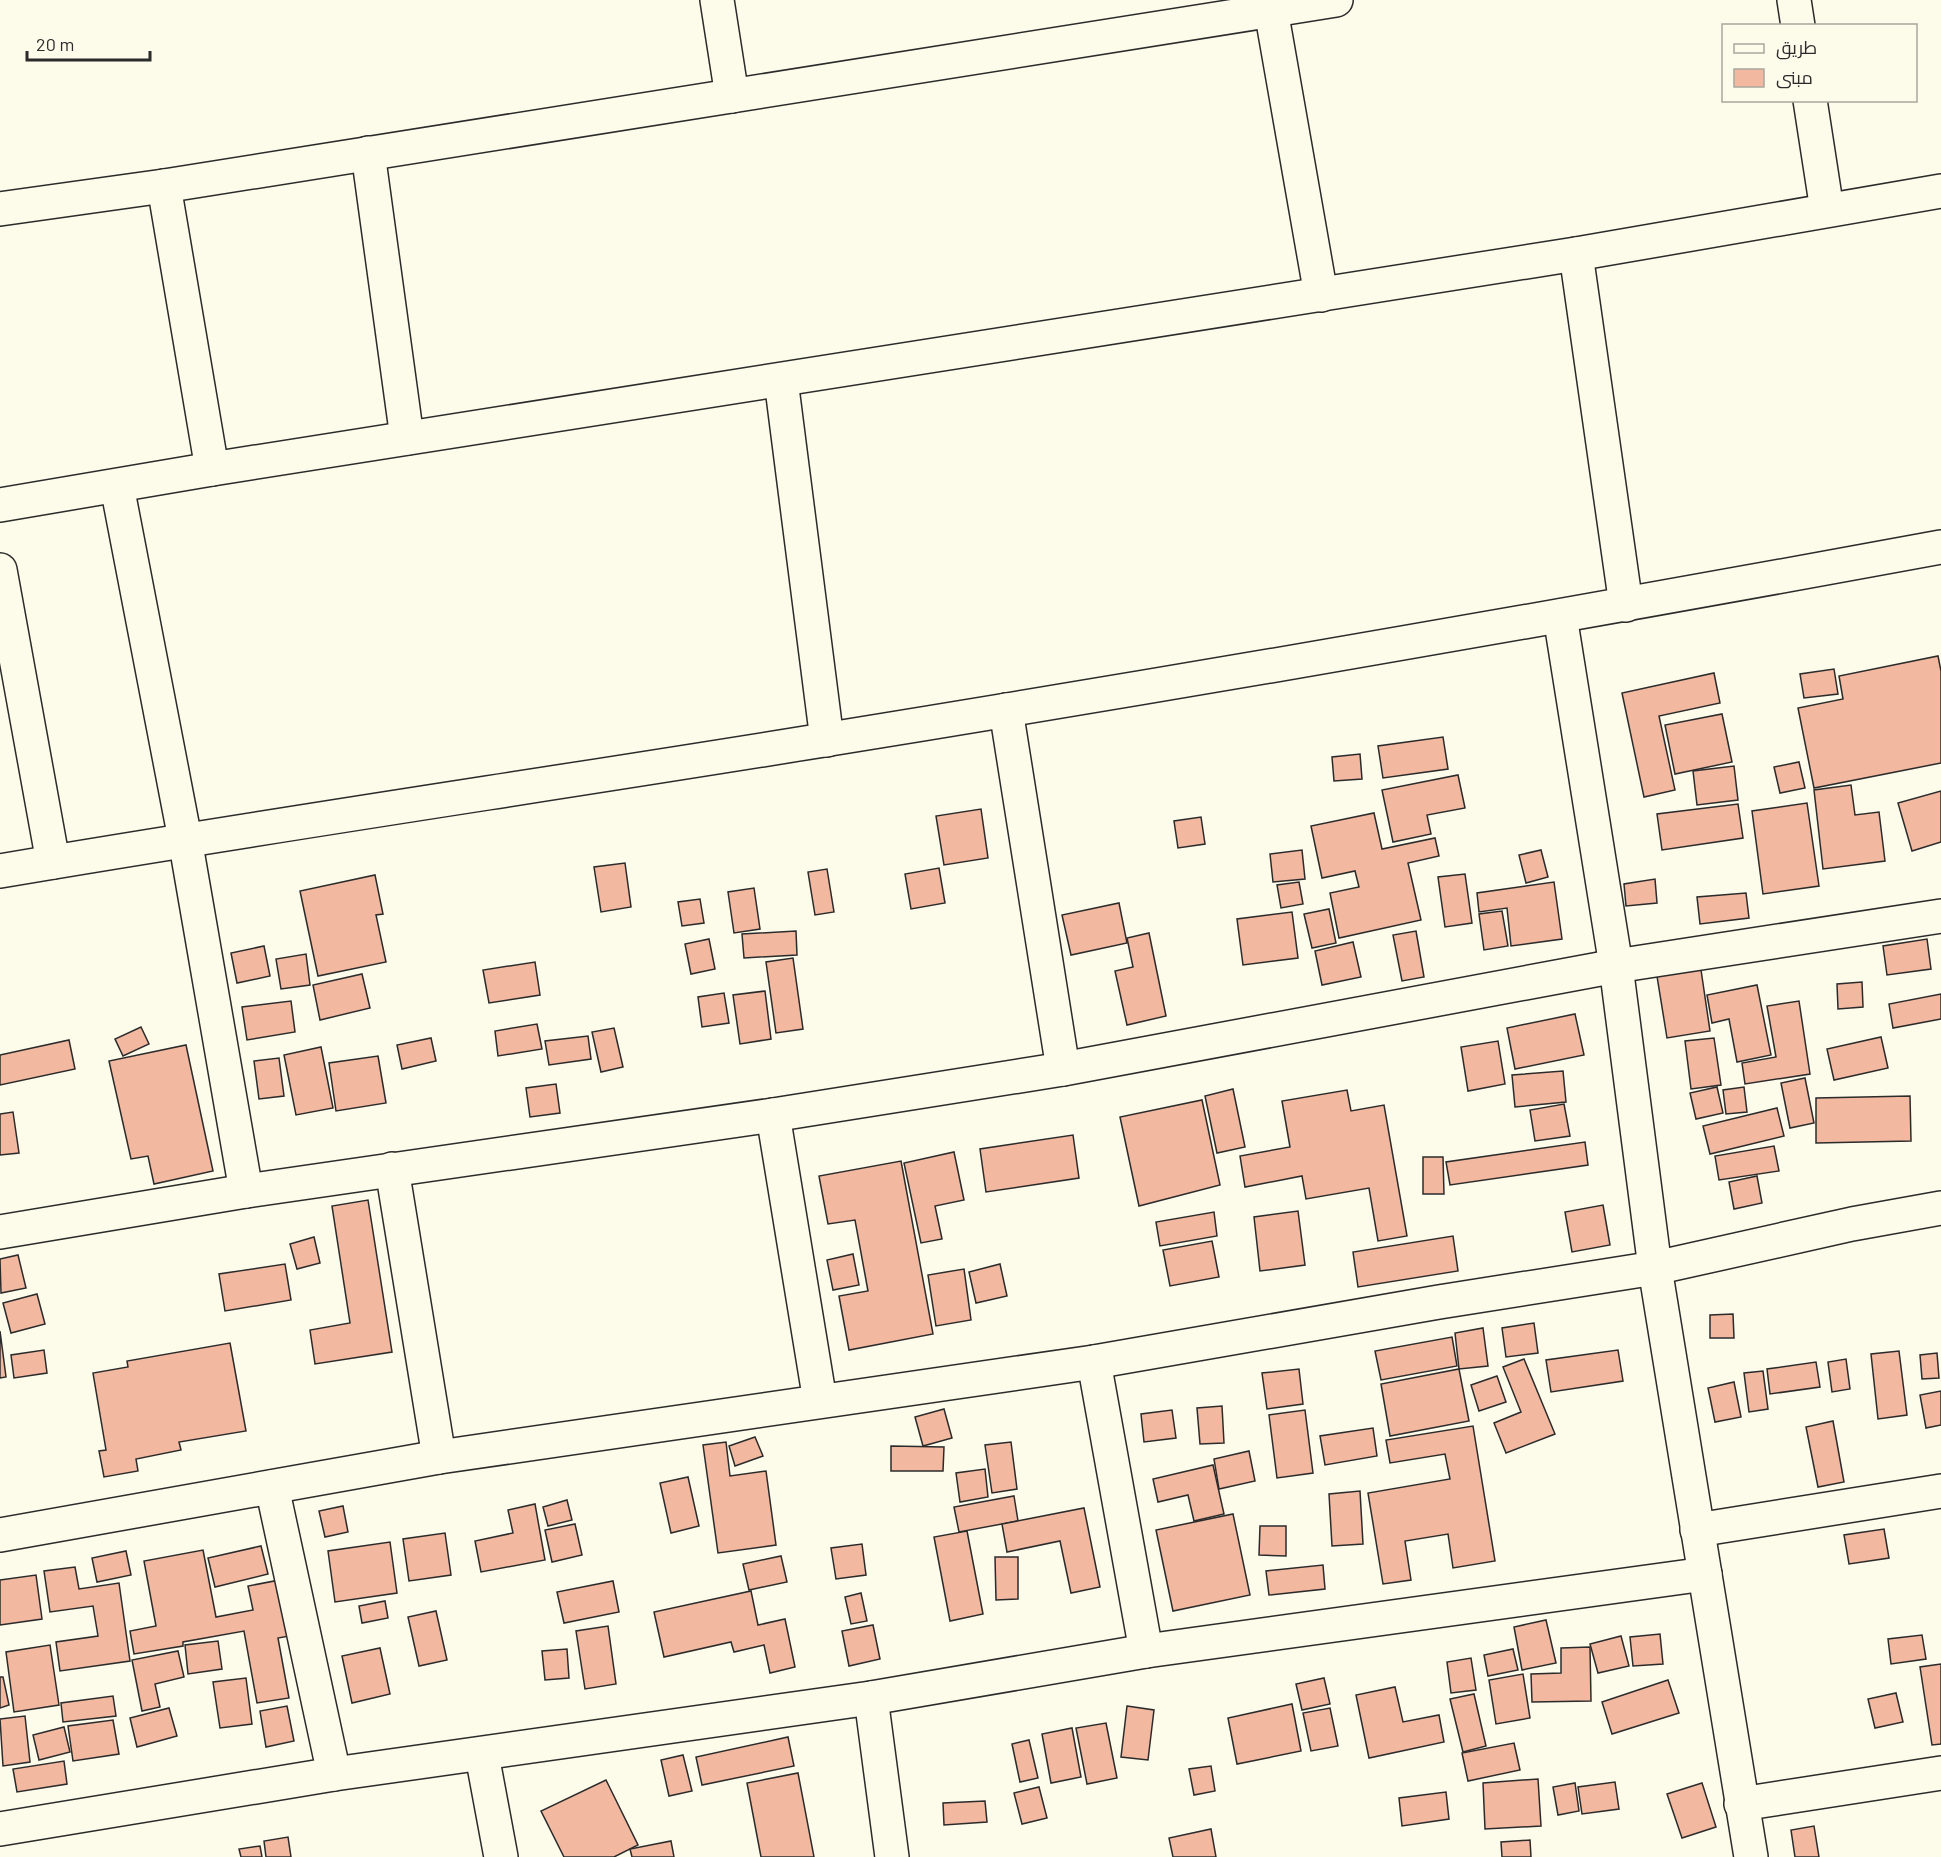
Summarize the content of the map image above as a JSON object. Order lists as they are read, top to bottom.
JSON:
{
  "legend": ["طريق", "مبنى"],
  "scale_bar": "20 m"
}
